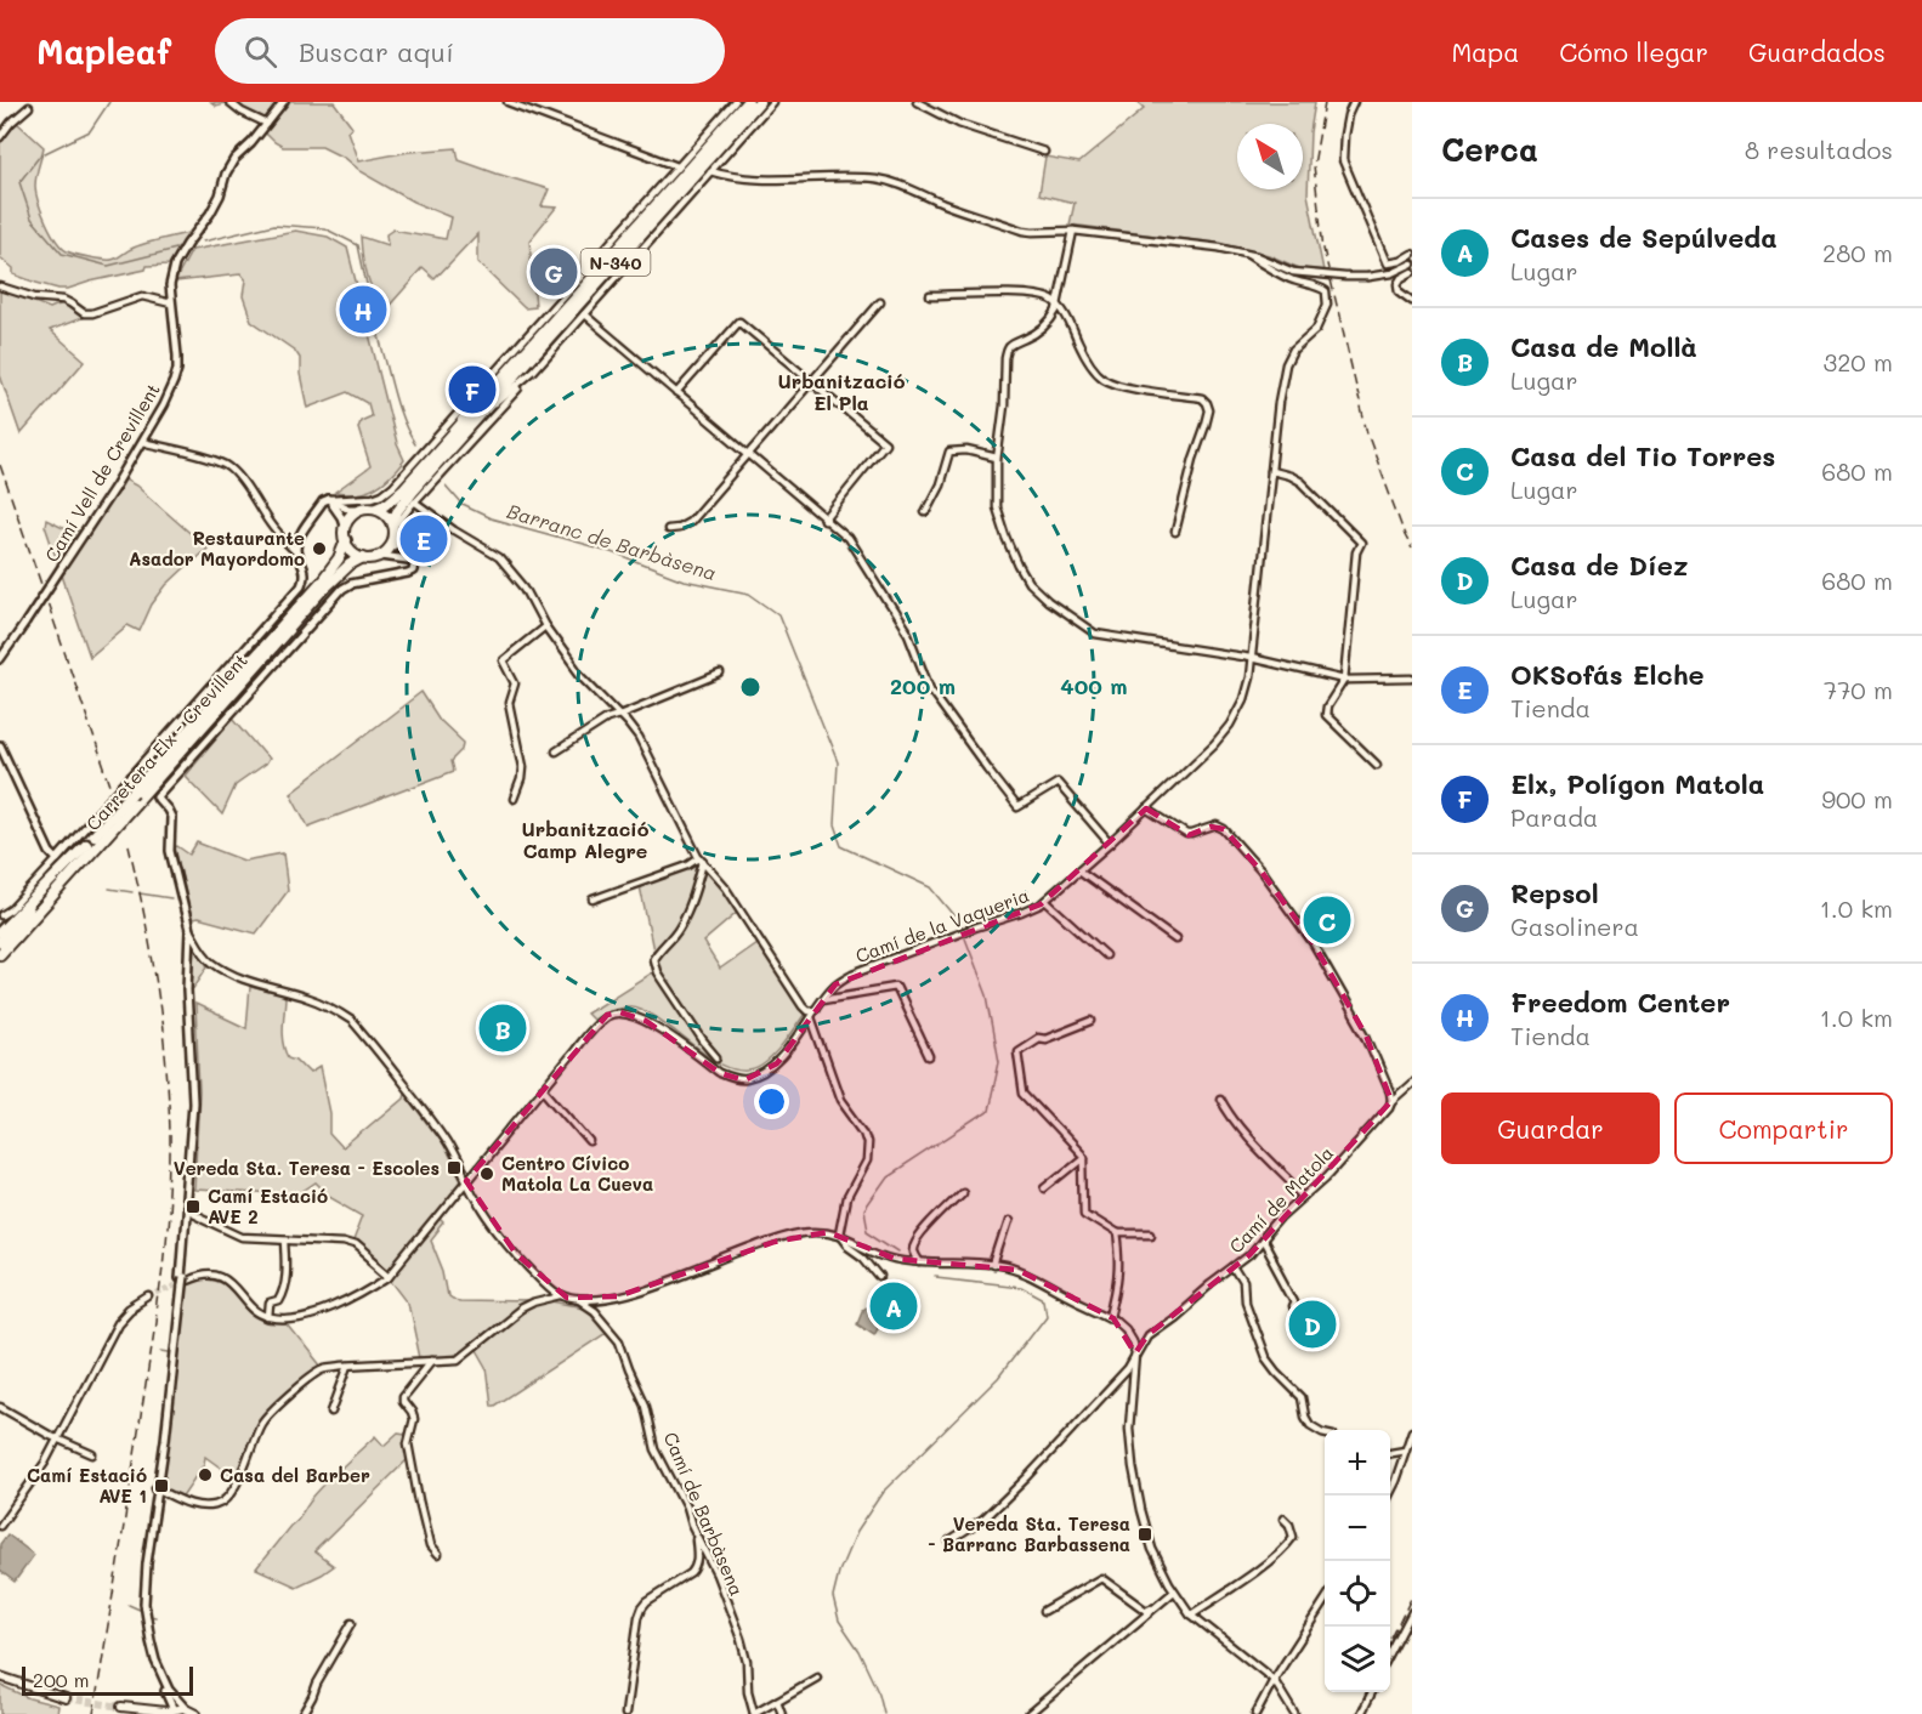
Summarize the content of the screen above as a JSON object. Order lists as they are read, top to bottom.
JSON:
{
  "streets": {
    "highway": ["N-340", "Carretera Elx - Crevillent"],
    "street": [
      "Camí Vell de Crevillent",
      "Camí de la Vaqueria",
      "Camí de Matola",
      "Camí de Barbàsena"
    ]
  },
  "crossings": [
    ["N-340", "Carretera Elx - Crevillent"]
  ],
  "districts": ["Urbanització El Pla", "Urbanització Camp Alegre"],
  "water": ["Barranc de Barbàsena"],
  "places": {
    "other": ["Restaurante Asador Mayordomo", "Centro Cívico Matola La Cueva", "Casa del Barber"],
    "transit": [
      "Vereda Sta. Teresa - Escoles",
      "Camí Estació AVE 2",
      "Camí Estació AVE 1",
      "Vereda Sta. Teresa - Barranc Barbassena"
    ]
  },
  "scale_bar": "200 m",
  "north": "top left",
  "page": {
    "header": "Mapleaf",
    "search": "Buscar aquí",
    "nav": ["Mapa", "Cómo llegar", "Guardados"],
    "heading": ["Cerca", "8 resultados"],
    "list": [
      {
        "mark": "A",
        "name": "Cases de Sepúlveda",
        "note": "Lugar",
        "value": "280 m"
      },
      {
        "mark": "B",
        "name": "Casa de Mollà",
        "note": "Lugar",
        "value": "320 m"
      },
      {
        "mark": "C",
        "name": "Casa del Tio Torres",
        "note": "Lugar",
        "value": "680 m"
      },
      {
        "mark": "D",
        "name": "Casa de Díez",
        "note": "Lugar",
        "value": "680 m"
      },
      {
        "mark": "E",
        "name": "OKSofás Elche",
        "note": "Tienda",
        "value": "770 m"
      },
      {
        "mark": "F",
        "name": "Elx, Polígon Matola",
        "note": "Parada",
        "value": "900 m"
      },
      {
        "mark": "G",
        "name": "Repsol",
        "note": "Gasolinera",
        "value": "1.0 km"
      },
      {
        "mark": "H",
        "name": "Freedom Center",
        "note": "Tienda",
        "value": "1.0 km"
      }
    ],
    "pins": [
      "G",
      "H",
      "F",
      "E",
      "C",
      "B",
      "A",
      "D"
    ],
    "buttons": ["Guardar", "Compartir"],
    "map_buttons": ["+", "−"],
    "scale": "200 m"
  },
  "rings": ["200 m", "400 m"]
}
